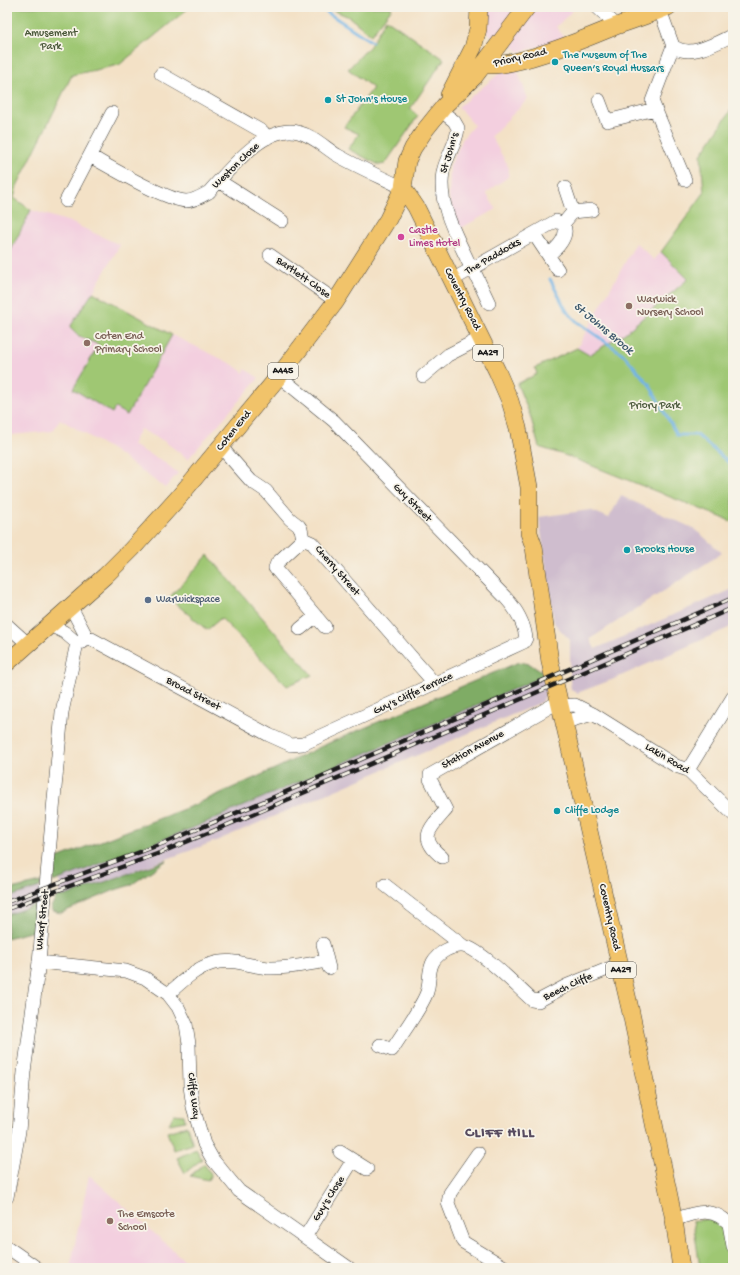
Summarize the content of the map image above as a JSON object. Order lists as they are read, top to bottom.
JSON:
{
  "streets": {
    "main road": [
      "Priory Road",
      "Coventry Road",
      "A429",
      "A445",
      "Coten End"
    ],
    "street": [
      "St John's",
      "Weston Close",
      "The Paddocks",
      "Bartlett Close",
      "Guy Street",
      "Cherry Street",
      "Broad Street",
      "Guy's Cliffe Terrace",
      "Station Avenue",
      "Lakin Road",
      "Wharf Street",
      "Beech Cliffe",
      "Cliffe Way",
      "Guy's Close"
    ]
  },
  "crossings": [
    ["St John's", "The Paddocks"],
    ["Weston Close", "Coventry Road"],
    ["Weston Close", "Coten End"],
    ["The Paddocks", "Coventry Road"],
    ["Bartlett Close", "Coten End"],
    ["Coventry Road", "Coten End"],
    ["Coventry Road", "Station Avenue"],
    ["Coventry Road", "Lakin Road"],
    ["Coventry Road", "Beech Cliffe"],
    ["A445", "Coten End"],
    ["Coten End", "Guy Street"],
    ["Coten End", "Cherry Street"],
    ["Coten End", "Broad Street"],
    ["Guy Street", "Guy's Cliffe Terrace"],
    ["Cherry Street", "Guy's Cliffe Terrace"],
    ["Broad Street", "Guy's Cliffe Terrace"],
    ["Broad Street", "Wharf Street"],
    ["Station Avenue", "Lakin Road"],
    ["Wharf Street", "Cliffe Way"],
    ["Cliffe Way", "Guy's Close"]
  ],
  "districts": ["CLIFF HILL"],
  "water": ["St Johns Brook"],
  "parks": ["Amusement Park", "Priory Park"],
  "places": [
    "The Museum of The Queen’s Royal Hussars",
    "St John's House",
    "Castle Limes Hotel",
    "Warwick Nursery School",
    "Coten End Primary School",
    "Brooks House",
    "Warwickspace",
    "Cliffe Lodge",
    "The Emscote School"
  ]
}
